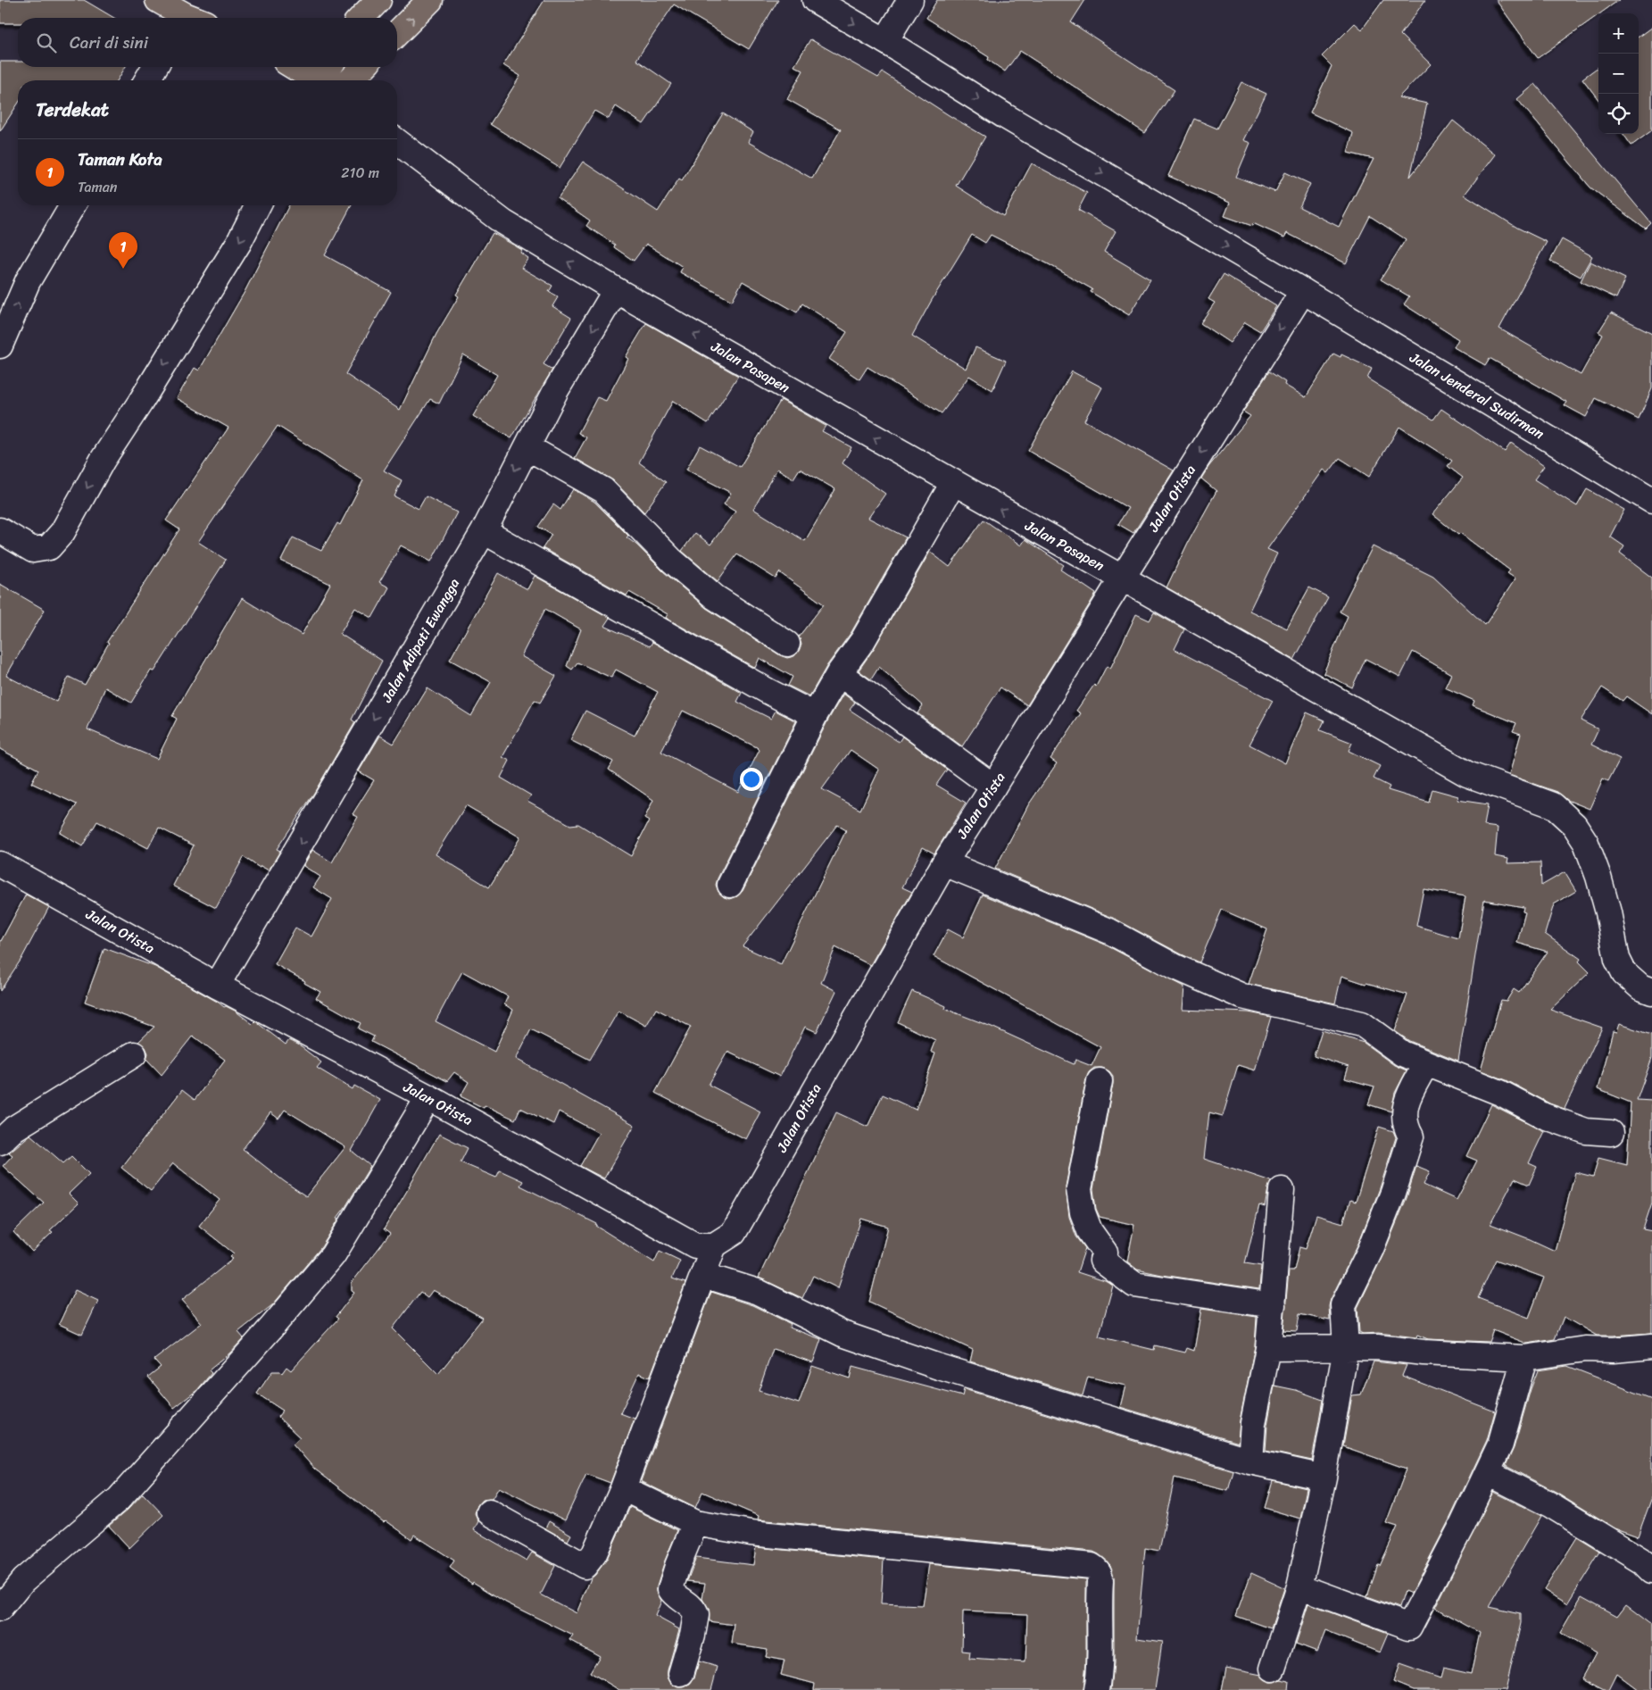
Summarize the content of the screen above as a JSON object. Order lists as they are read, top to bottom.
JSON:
{
  "streets": {
    "street": [
      "Jalan Pasapen",
      "Jalan Jenderal Sudirman",
      "Jalan Otista",
      "Jalan Adipati Ewangga"
    ]
  },
  "crossings": [
    ["Jalan Pasapen", "Jalan Otista"],
    ["Jalan Pasapen", "Jalan Adipati Ewangga"],
    ["Jalan Jenderal Sudirman", "Jalan Otista"],
    ["Jalan Otista", "Jalan Adipati Ewangga"]
  ],
  "one_way": ["Jalan Jenderal Sudirman", "Jalan Adipati Ewangga"],
  "page": {
    "map_buttons": ["+", "−"],
    "search": "Cari di sini",
    "heading": "Terdekat",
    "list": [
      {
        "mark": "1",
        "name": "Taman Kota",
        "note": "Taman",
        "value": "210 m"
      }
    ],
    "pins": "1"
  }
}
